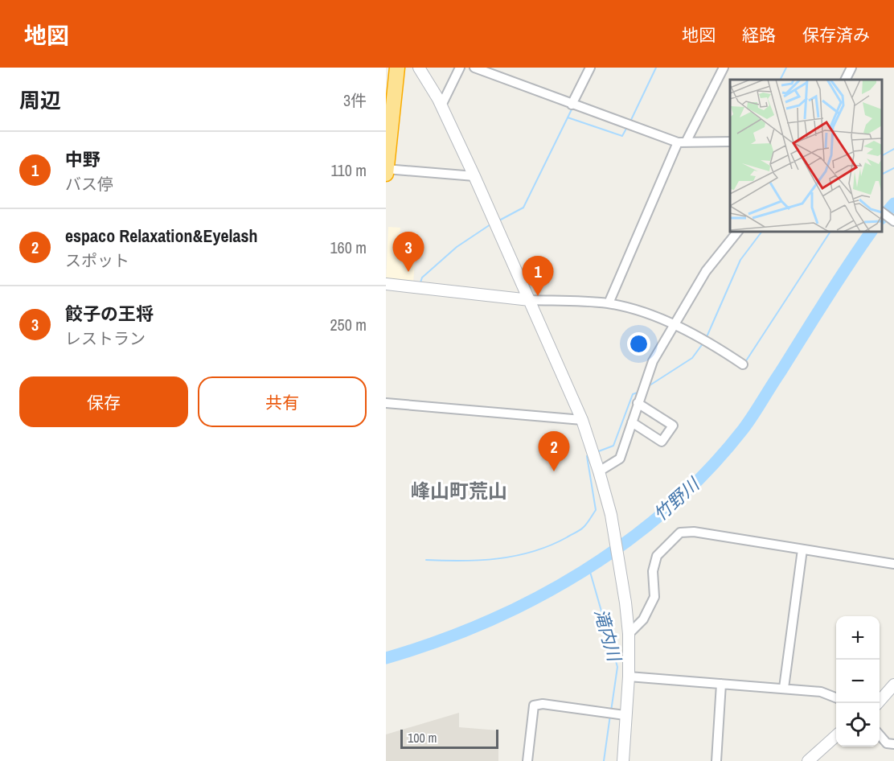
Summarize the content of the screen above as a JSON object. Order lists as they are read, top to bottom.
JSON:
{
  "districts": ["峰山町荒山"],
  "water": ["竹野川", "滝内川"],
  "scale_bar": "100 m",
  "page": {
    "header": "地図",
    "nav": ["地図", "経路", "保存済み"],
    "heading": ["周辺", "3件"],
    "list": [
      {
        "mark": "1",
        "name": "中野",
        "note": "バス停",
        "value": "110 m"
      },
      {
        "mark": "2",
        "name": "espaco Relaxation&Eyelash",
        "note": "スポット",
        "value": "160 m"
      },
      {
        "mark": "3",
        "name": "餃子の王将",
        "note": "レストラン",
        "value": "250 m"
      }
    ],
    "pins": ["3", "1", "2"],
    "buttons": ["保存", "共有"],
    "map_buttons": ["+", "−"],
    "scale": "100 m"
  }
}
